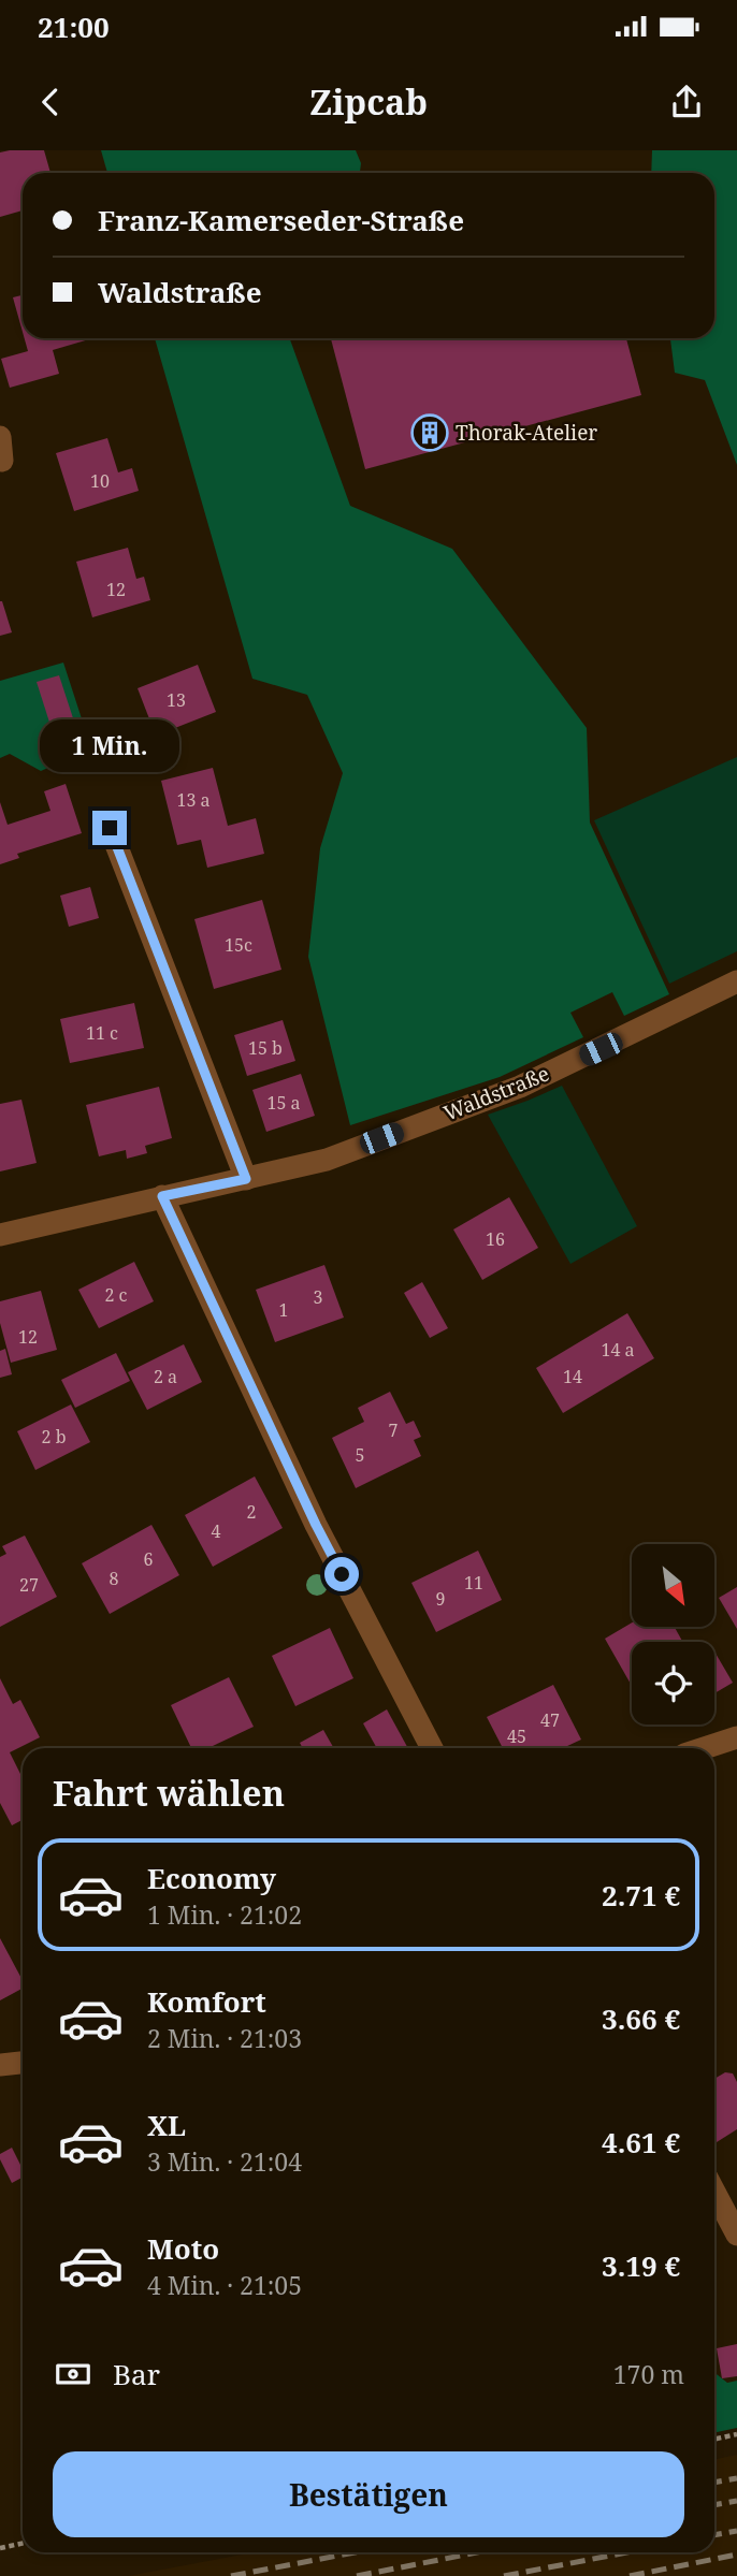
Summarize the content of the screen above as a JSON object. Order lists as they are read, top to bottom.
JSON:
{
  "streets": {
    "street": ["Waldstraße"]
  },
  "places": {
    "building": ["Thorak-Atelier"]
  },
  "house_numbers": [
    "10",
    "12",
    "13",
    "13 a",
    "15c",
    "11 c",
    "15 b",
    "15 a",
    "16",
    "2 c",
    "3",
    "1",
    "12",
    "14 a",
    "2 a",
    "14",
    "7",
    "2 b",
    "5",
    "2",
    "4",
    "6",
    "8",
    "11",
    "27",
    "9",
    "47",
    "45"
  ],
  "north": "bottom right",
  "page": {
    "status": "21:00",
    "header": "Zipcab",
    "banner": ["Franz-Kamerseder-Straße", "Waldstraße"],
    "bubble": "1 Min.",
    "heading": "Fahrt wählen",
    "list": [
      {
        "name": "Economy",
        "note": "1 Min. · 21:02",
        "value": "2.71 €"
      },
      {
        "name": "Komfort",
        "note": "2 Min. · 21:03",
        "value": "3.66 €"
      },
      {
        "name": "XL",
        "note": "3 Min. · 21:04",
        "value": "4.61 €"
      },
      {
        "name": "Moto",
        "note": "4 Min. · 21:05",
        "value": "3.19 €"
      }
    ],
    "pay": ["Bar", "170 m"],
    "buttons": "Bestätigen"
  }
}
